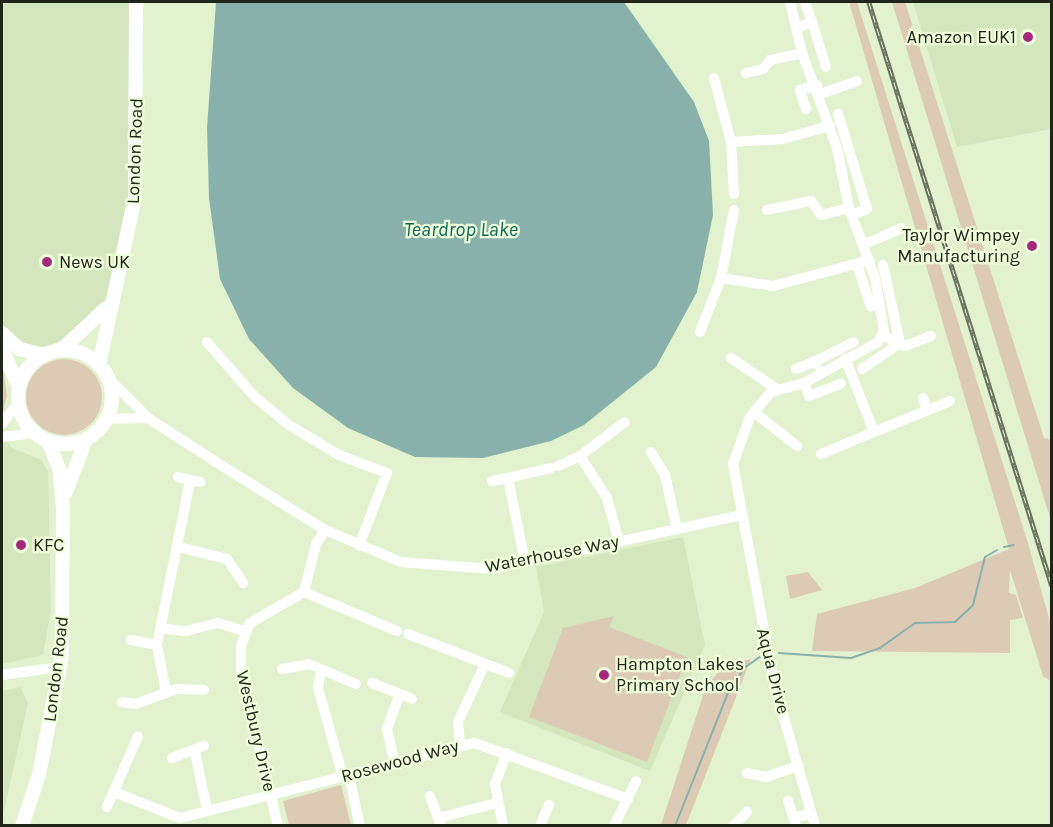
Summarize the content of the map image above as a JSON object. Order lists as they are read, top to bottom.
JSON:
{
  "streets": {
    "main road": ["London Road"],
    "street": [
      "Waterhouse Way",
      "Aqua Drive",
      "Westbury Drive",
      "Rosewood Way"
    ]
  },
  "crossings": [
    ["London Road", "Waterhouse Way"],
    ["Waterhouse Way", "Aqua Drive"],
    ["Westbury Drive", "Rosewood Way"]
  ],
  "water": ["Teardrop Lake"],
  "places": [
    "Amazon EUK1",
    "Taylor Wimpey Manufacturing",
    "News UK",
    "KFC",
    "Hampton Lakes Primary School"
  ]
}
